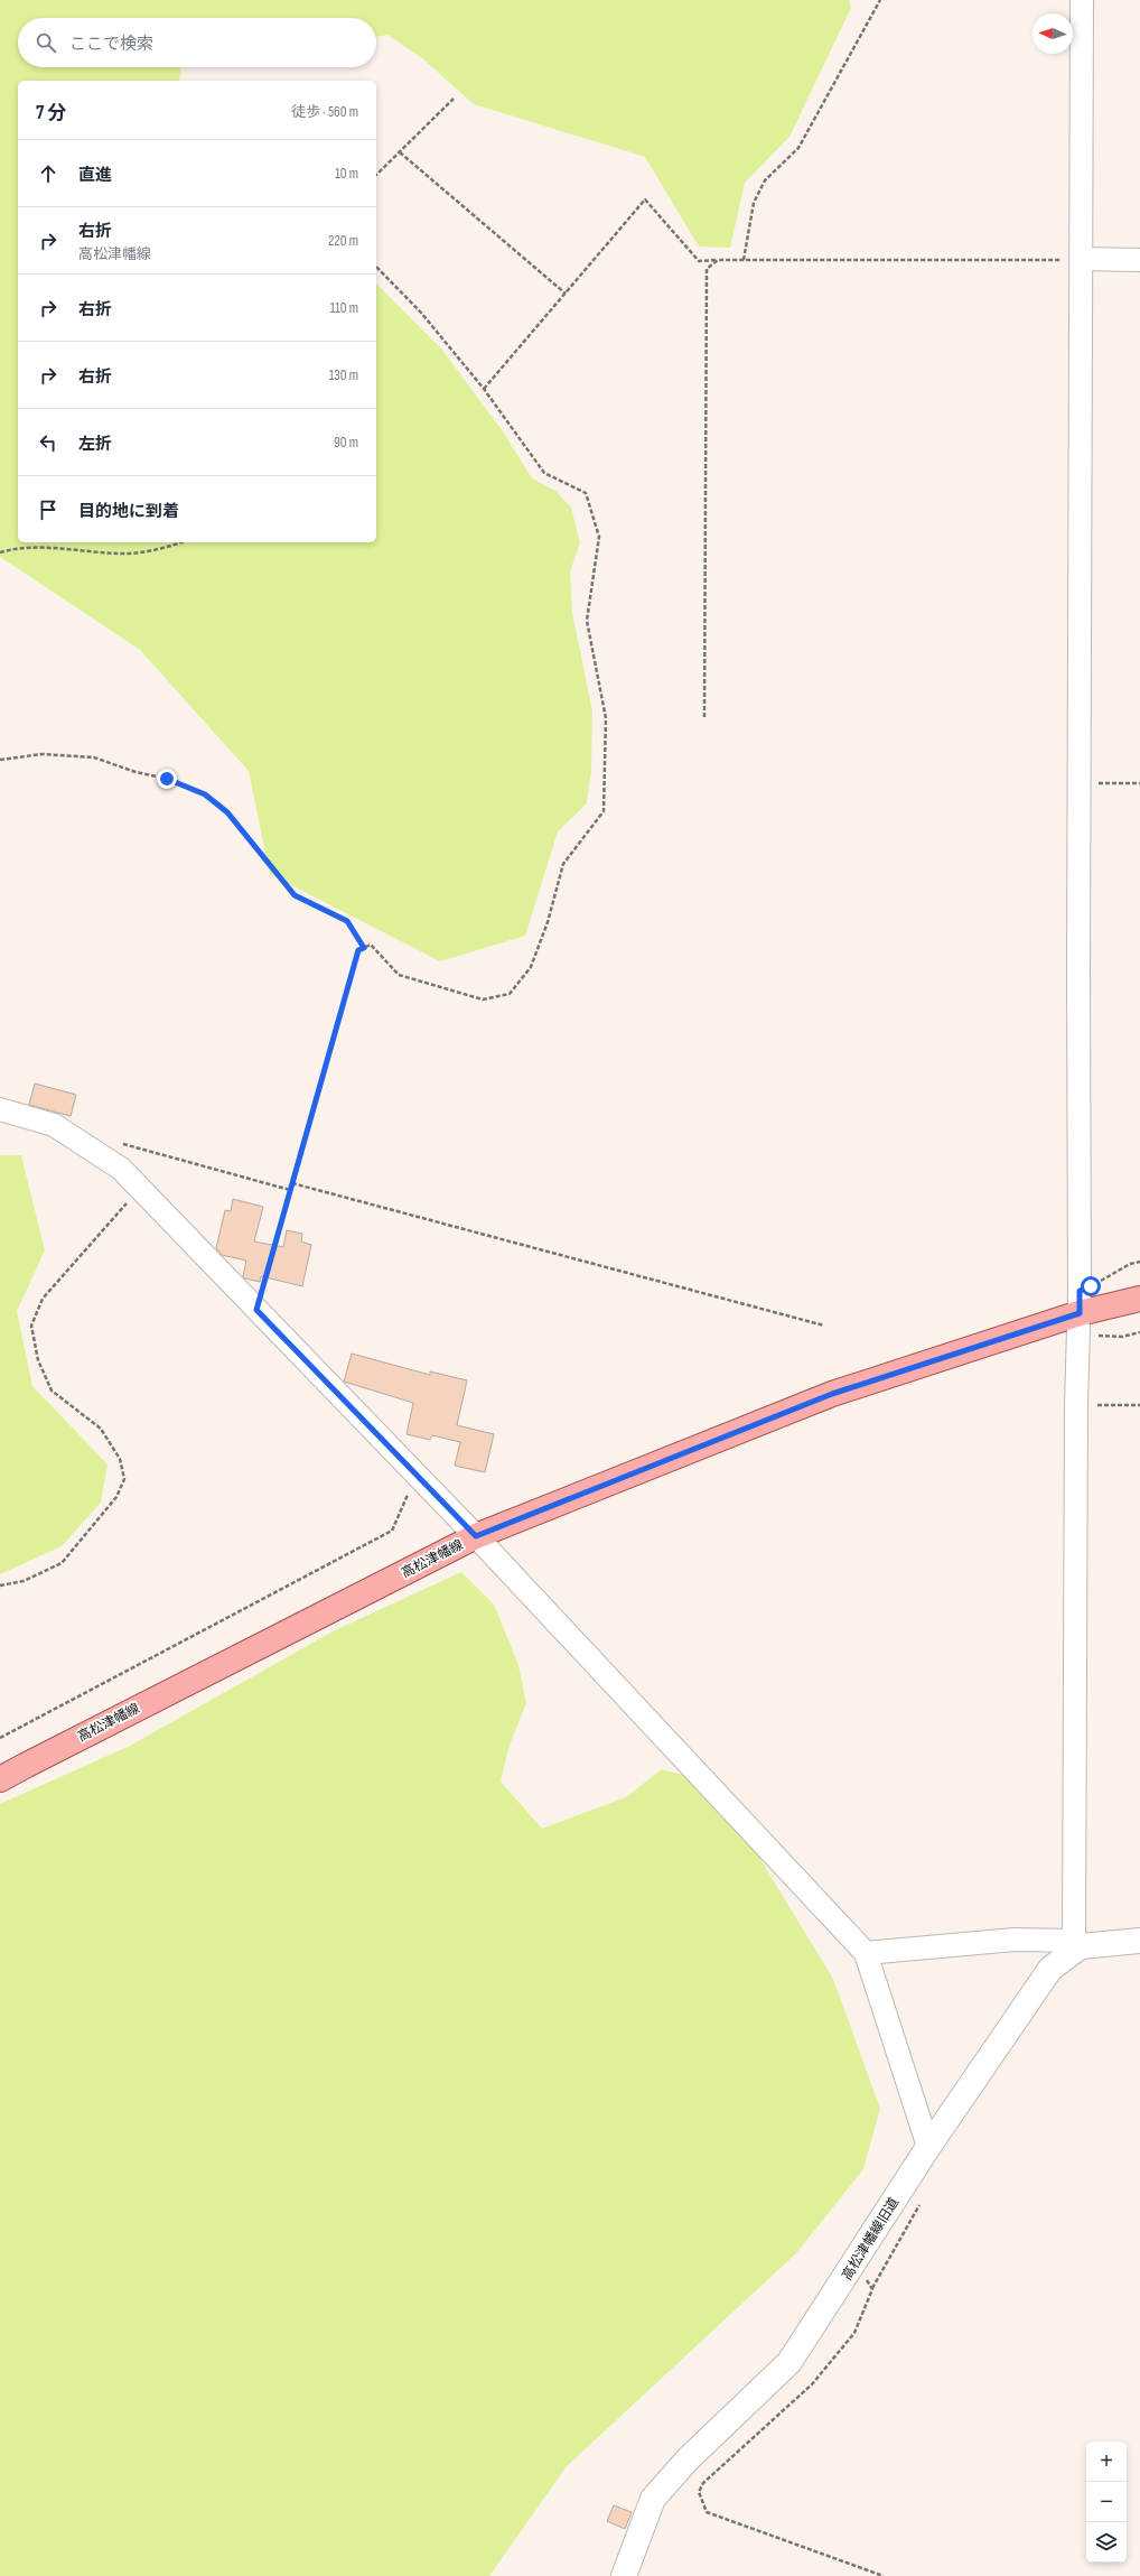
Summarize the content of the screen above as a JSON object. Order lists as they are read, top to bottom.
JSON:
{
  "streets": {
    "main road": ["高松津幡線"],
    "street": ["高松津幡線旧道"]
  },
  "north": "left",
  "page": {
    "search": "ここで検索",
    "heading": ["7 分", "徒歩 · 560 m"],
    "list": [
      ["直進", "10 m"],
      ["右折", "高松津幡線", "220 m"],
      ["右折", "110 m"],
      ["右折", "130 m"],
      ["左折", "90 m"],
      "目的地に到着"
    ],
    "map_buttons": ["+", "−"]
  }
}
